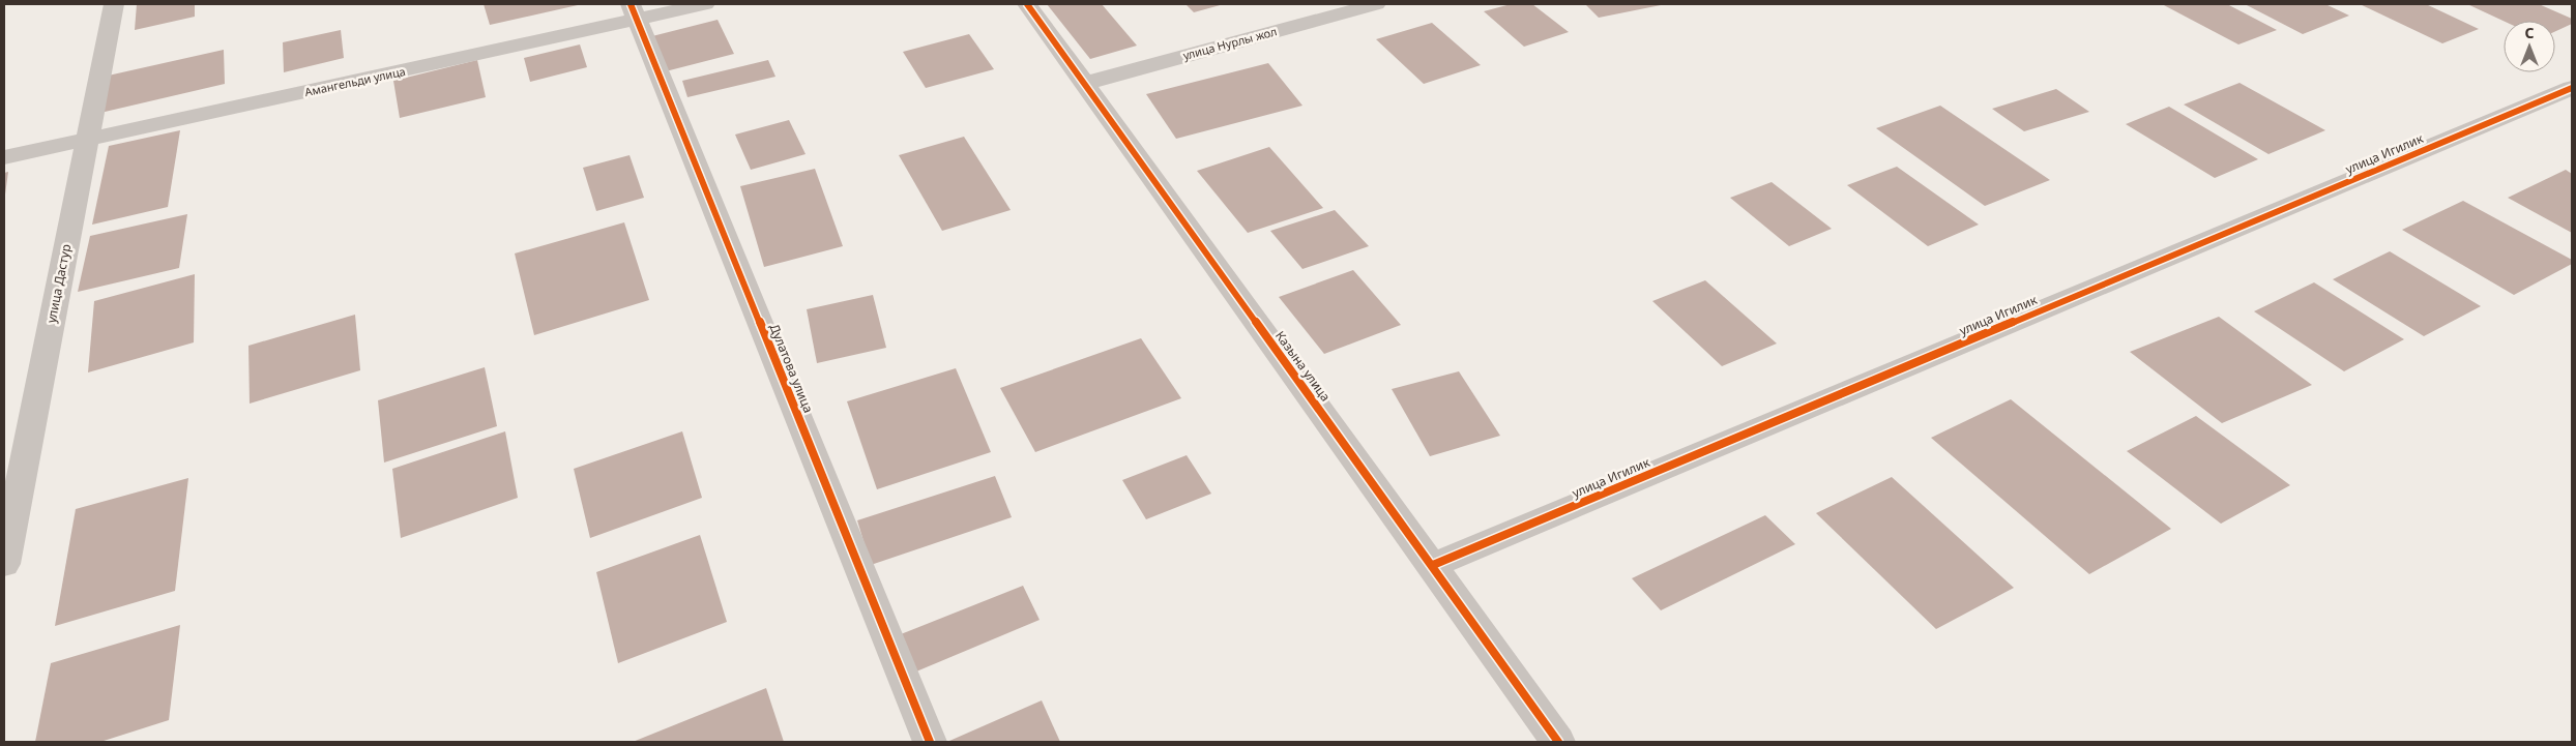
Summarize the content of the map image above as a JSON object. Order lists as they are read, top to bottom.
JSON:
{
  "streets": {
    "street": [
      "улица Нурлы жол",
      "Амангельди улица",
      "улица Игилик",
      "улица Дастур",
      "Казына улица",
      "Дулатова улица"
    ]
  },
  "crossings": [
    ["улица Нурлы жол", "Казына улица"],
    ["Амангельди улица", "улица Дастур"],
    ["Амангельди улица", "Дулатова улица"],
    ["улица Игилик", "Казына улица"]
  ],
  "north": "top"
}
